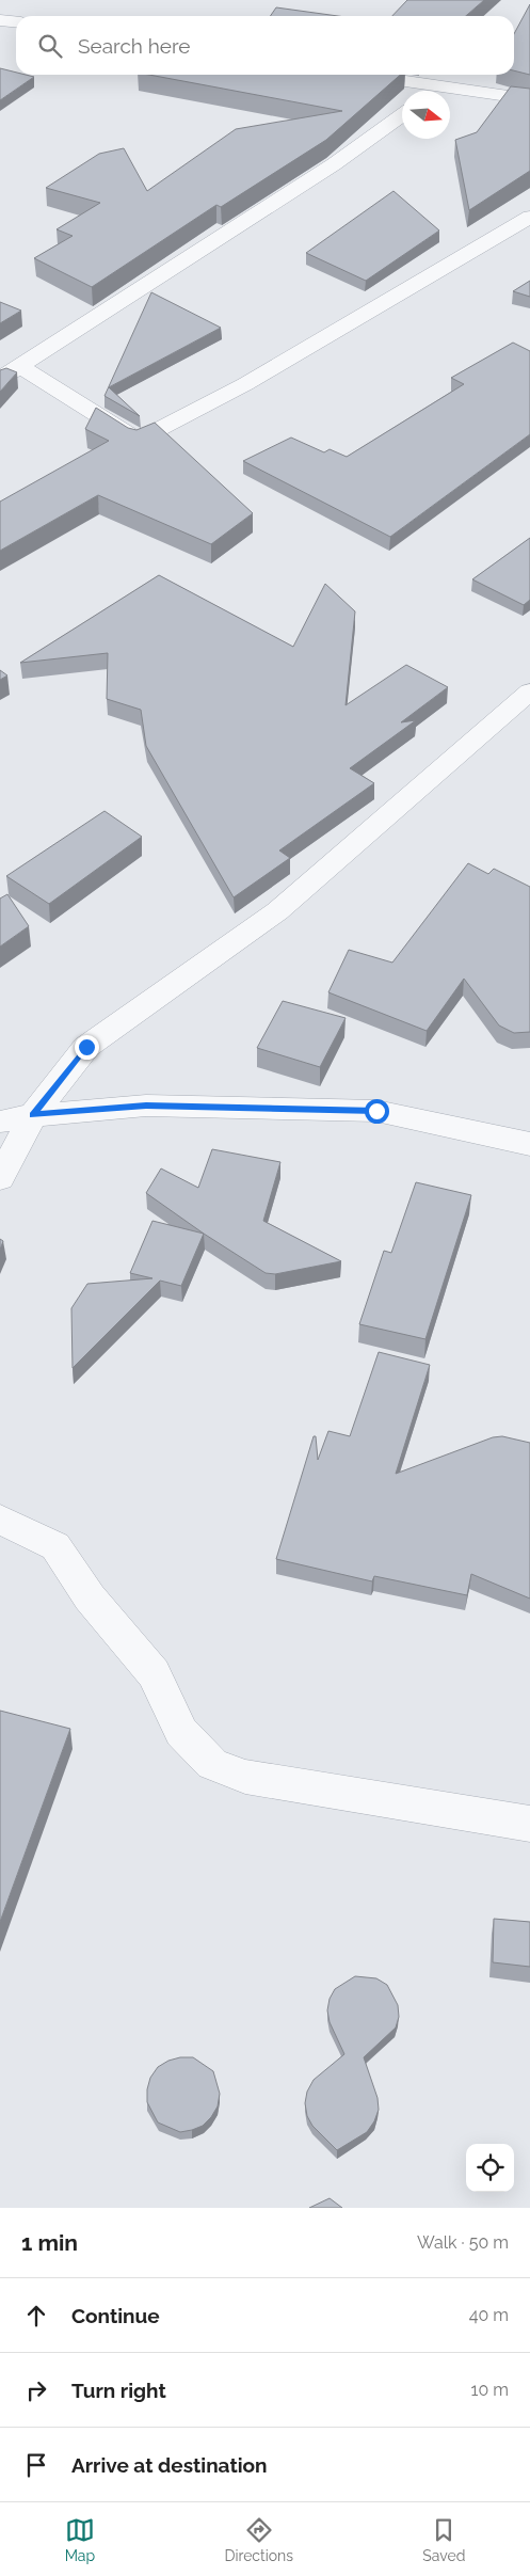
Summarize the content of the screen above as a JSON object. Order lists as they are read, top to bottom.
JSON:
{
  "north": "right",
  "page": {
    "search": "Search here",
    "heading": ["1 min", "Walk · 50 m"],
    "list": [
      ["Continue", "40 m"],
      ["Turn right", "10 m"],
      "Arrive at destination"
    ],
    "nav": ["Map", "Directions", "Saved"]
  }
}
